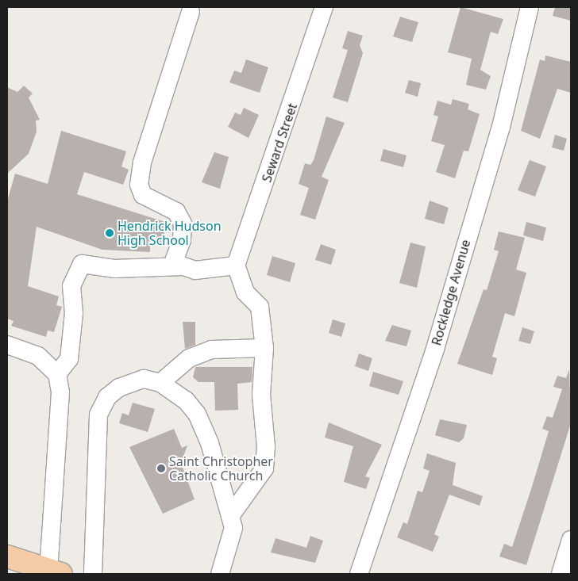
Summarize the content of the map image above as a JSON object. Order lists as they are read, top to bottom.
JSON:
{
  "streets": {
    "street": ["Seward Street", "Rockledge Avenue"]
  },
  "places": ["Hendrick Hudson High School", "Saint Christopher Catholic Church"]
}
